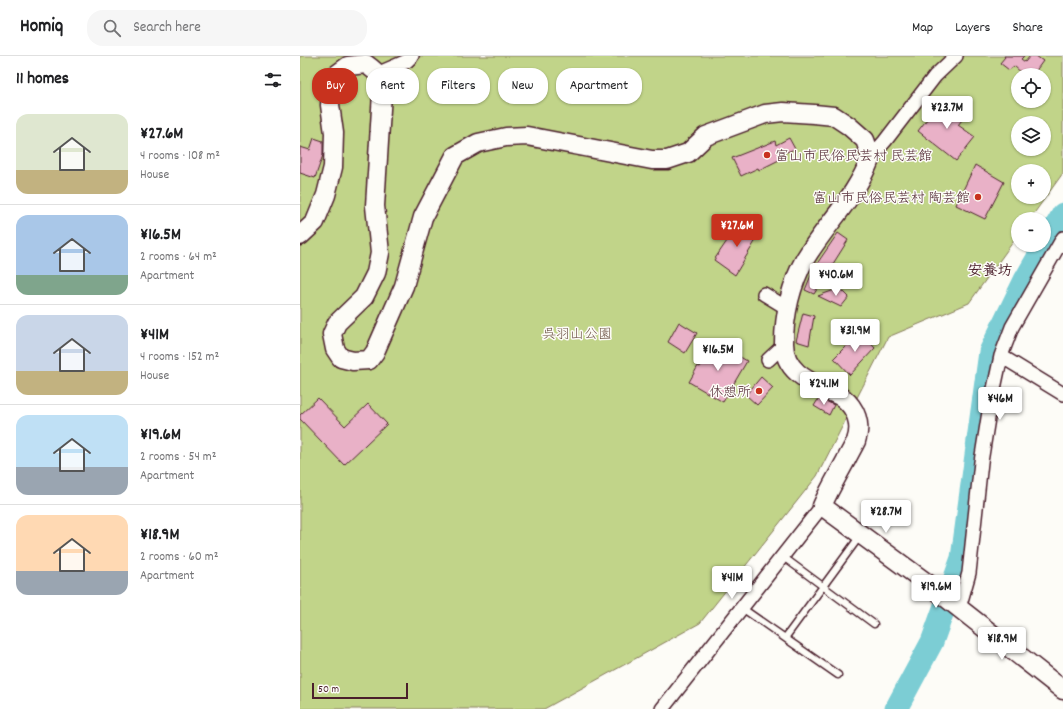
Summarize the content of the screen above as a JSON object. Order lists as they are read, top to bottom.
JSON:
{
  "districts": ["安養坊"],
  "parks": ["呉羽山公園"],
  "places": ["富山市民俗民芸村 民芸館", "富山市民俗民芸村 陶芸館", "休憩所"],
  "scale_bar": "50 m",
  "page": {
    "header": "Homiq",
    "search": "Search here",
    "nav": ["Map", "Layers", "Share"],
    "heading": "11 homes",
    "map_buttons": ["+", "−"],
    "chip": [
      "Buy",
      "Rent",
      "Filters",
      "New",
      "Apartment"
    ],
    "price": [
      "¥23.7M",
      "¥27.6M",
      "¥40.6M",
      "¥31.9M",
      "¥16.5M",
      "¥24.1M",
      "¥46M",
      "¥28.7M",
      "¥41M",
      "¥19.6M",
      "¥18.9M"
    ],
    "list": [
      {
        "name": "¥27.6M",
        "note": "4 rooms · 108 m² · House"
      },
      {
        "name": "¥16.5M",
        "note": "2 rooms · 64 m² · Apartment"
      },
      {
        "name": "¥41M",
        "note": "4 rooms · 152 m² · House"
      },
      {
        "name": "¥19.6M",
        "note": "2 rooms · 54 m² · Apartment"
      },
      {
        "name": "¥18.9M",
        "note": "2 rooms · 60 m² · Apartment"
      }
    ],
    "scale": "50 m"
  }
}
